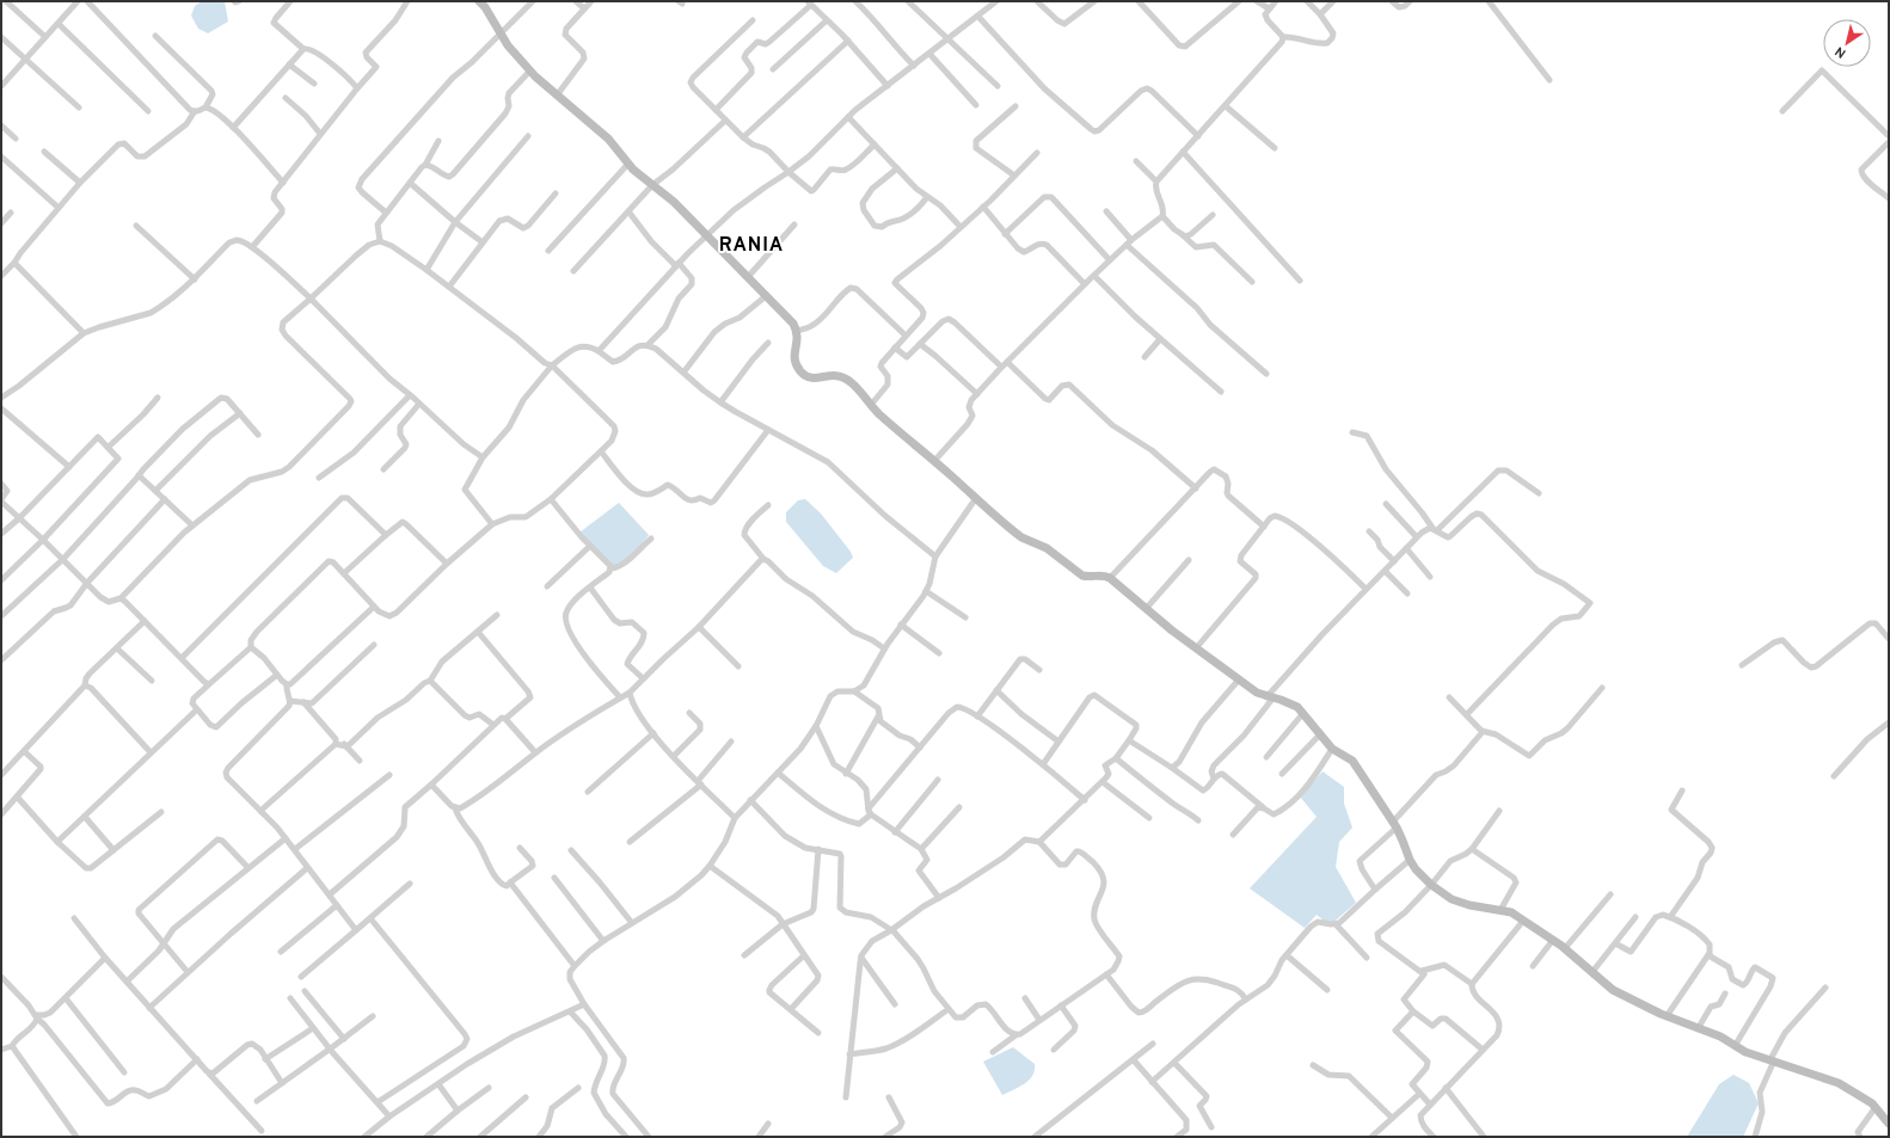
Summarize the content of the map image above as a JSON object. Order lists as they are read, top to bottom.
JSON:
{
  "districts": ["RANIA"],
  "north": "bottom left"
}
